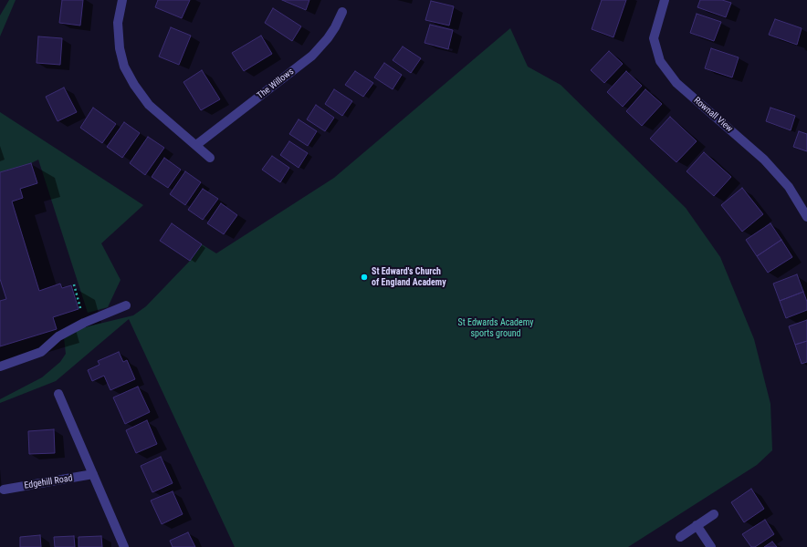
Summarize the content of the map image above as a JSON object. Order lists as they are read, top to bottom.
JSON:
{
  "streets": {
    "street": ["The Willows", "Rownall View", "Edgehill Road"]
  },
  "parks": ["St Edwards Academy sports ground"],
  "places": ["St Edward's Church of England Academy"]
}
